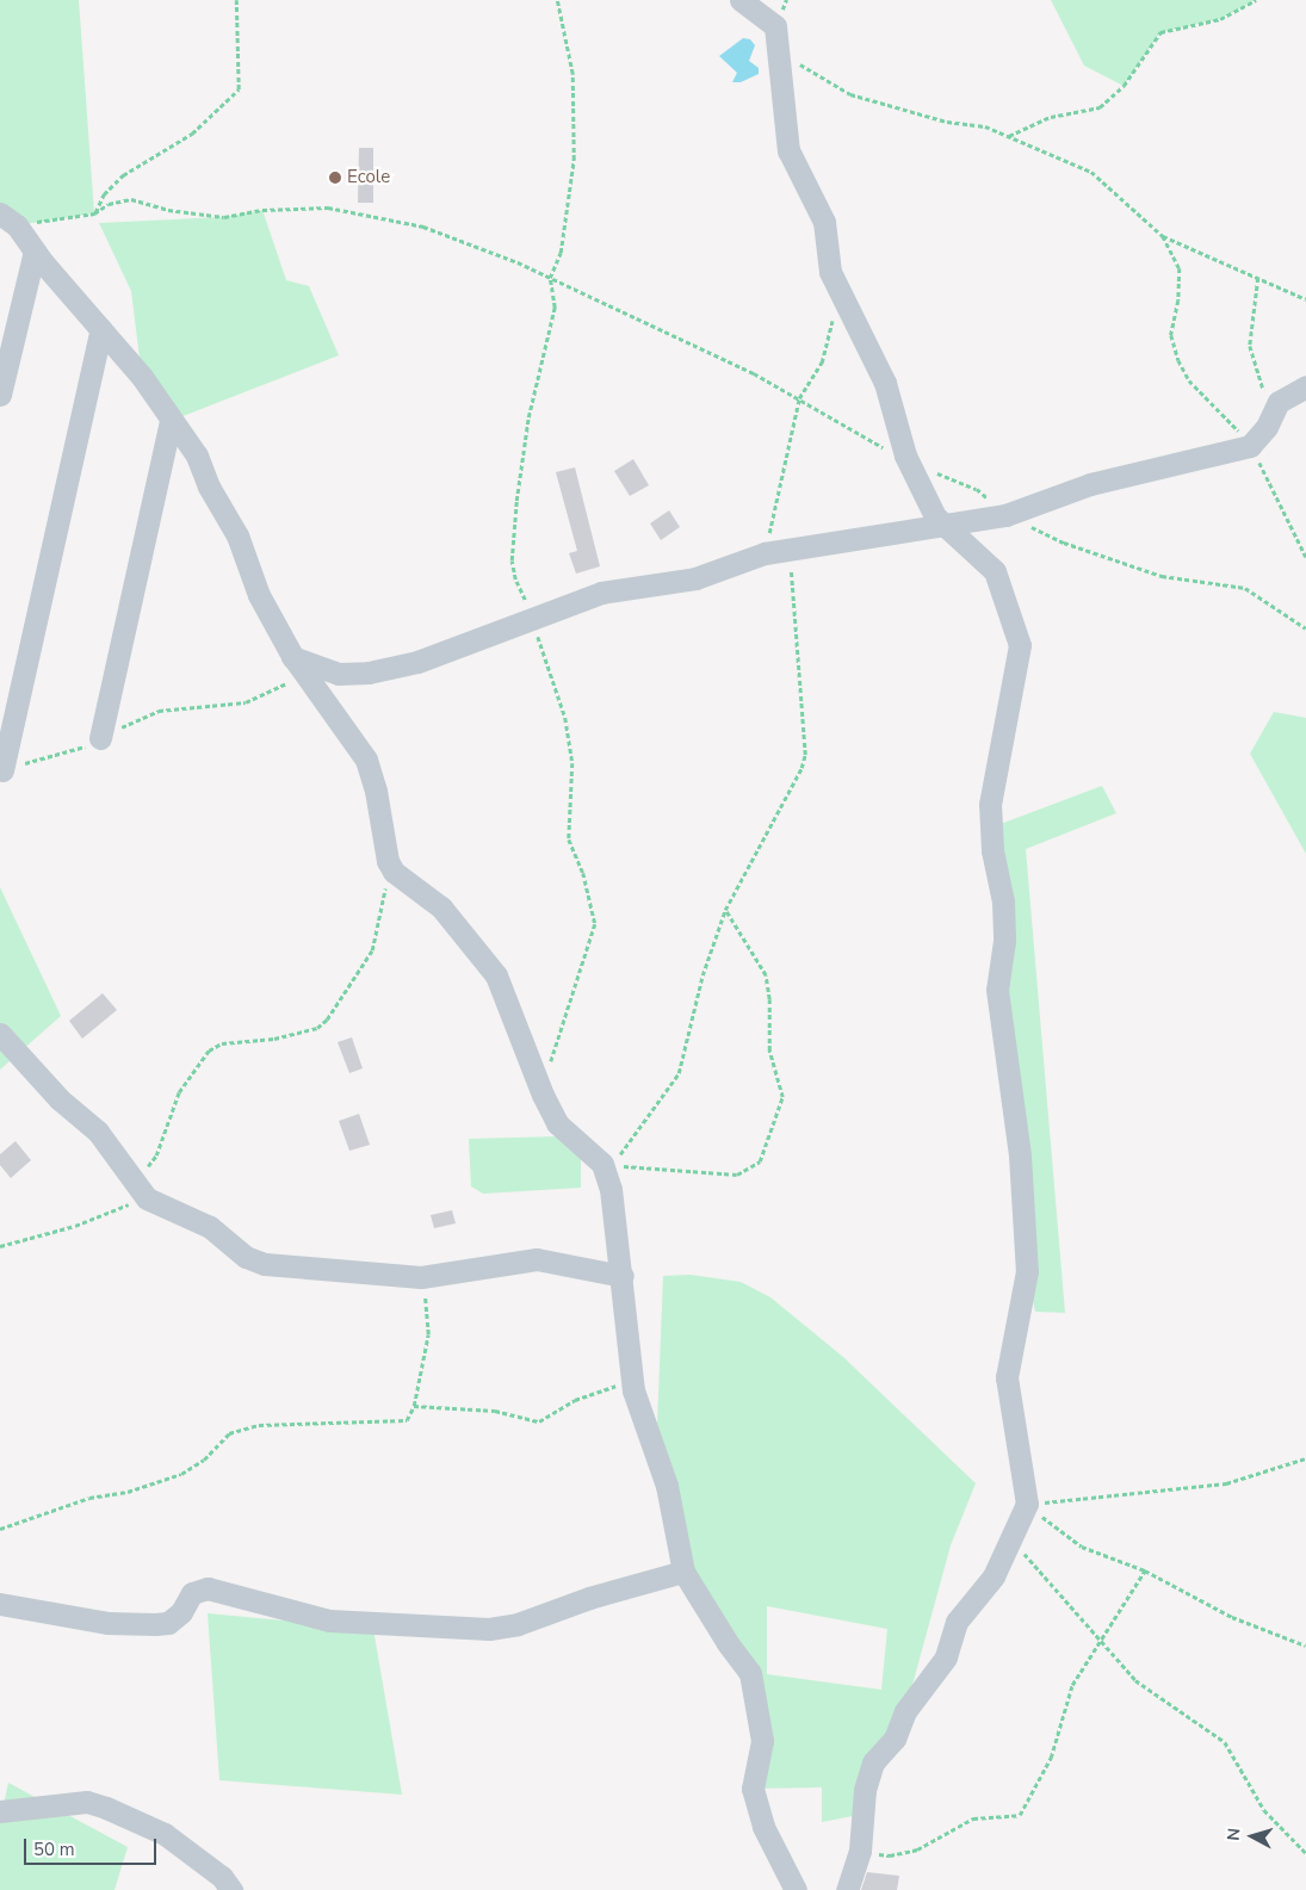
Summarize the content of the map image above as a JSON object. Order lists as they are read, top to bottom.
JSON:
{
  "places": ["Ecole"],
  "scale_bar": "50 m",
  "north": "left"
}
